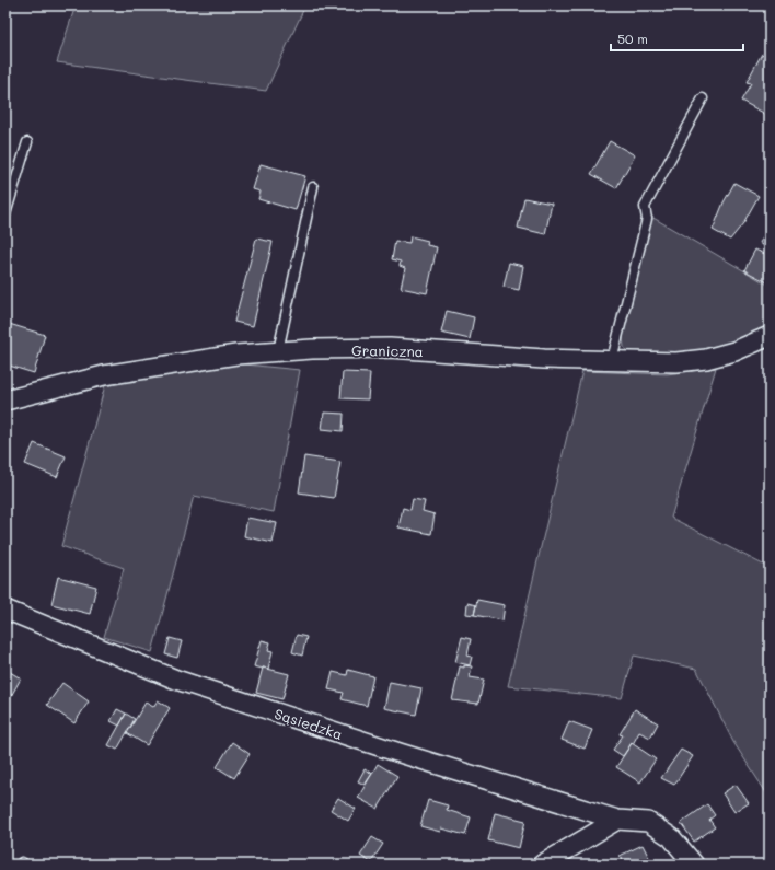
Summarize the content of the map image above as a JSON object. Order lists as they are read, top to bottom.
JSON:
{
  "streets": {
    "street": ["Graniczna", "Sąsiedzka"]
  },
  "scale_bar": "50 m"
}
